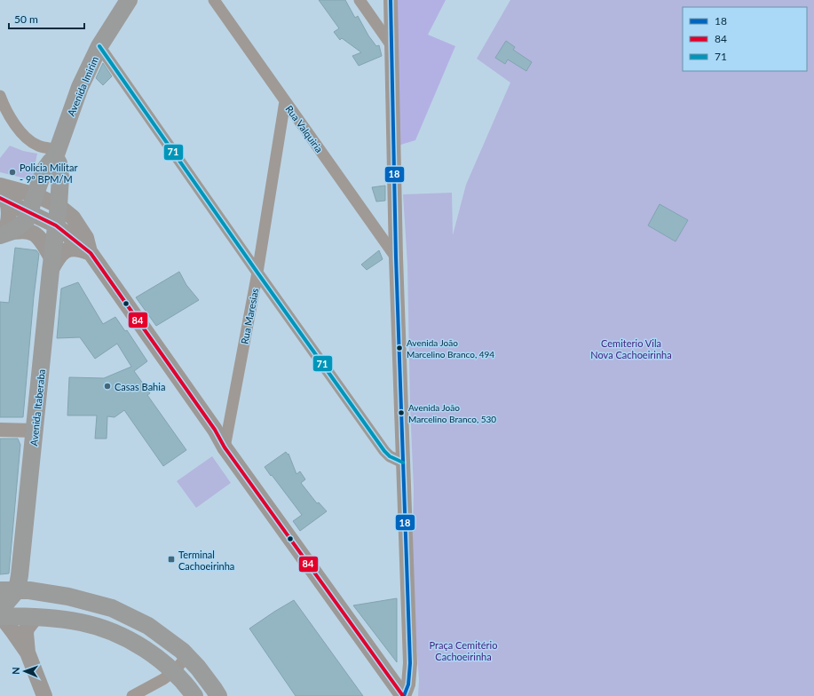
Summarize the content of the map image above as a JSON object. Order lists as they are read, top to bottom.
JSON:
{
  "streets": {
    "main road": ["Avenida Imirim", "Avenida Itaberaba"],
    "street": ["Rua Valquiria", "Rua Maresias"]
  },
  "crossings": [
    ["Rua Valquiria", "Rua Maresias"]
  ],
  "parks": ["Cemiterio Vila Nova Cachoeirinha", "Praça Cemitério Cachoeirinha"],
  "places": {
    "other": [
      "Policia Militar - 9º BPM/M",
      "Avenida João Marcelino Branco, 494",
      "Casas Bahia",
      "Avenida João Marcelino Branco, 530"
    ],
    "transit": ["Terminal Cachoeirinha"]
  },
  "lines": ["transit line 18", "transit line 71", "transit line 84"],
  "legend": ["18", "84", "71"],
  "scale_bar": "50 m",
  "north": "left"
}
